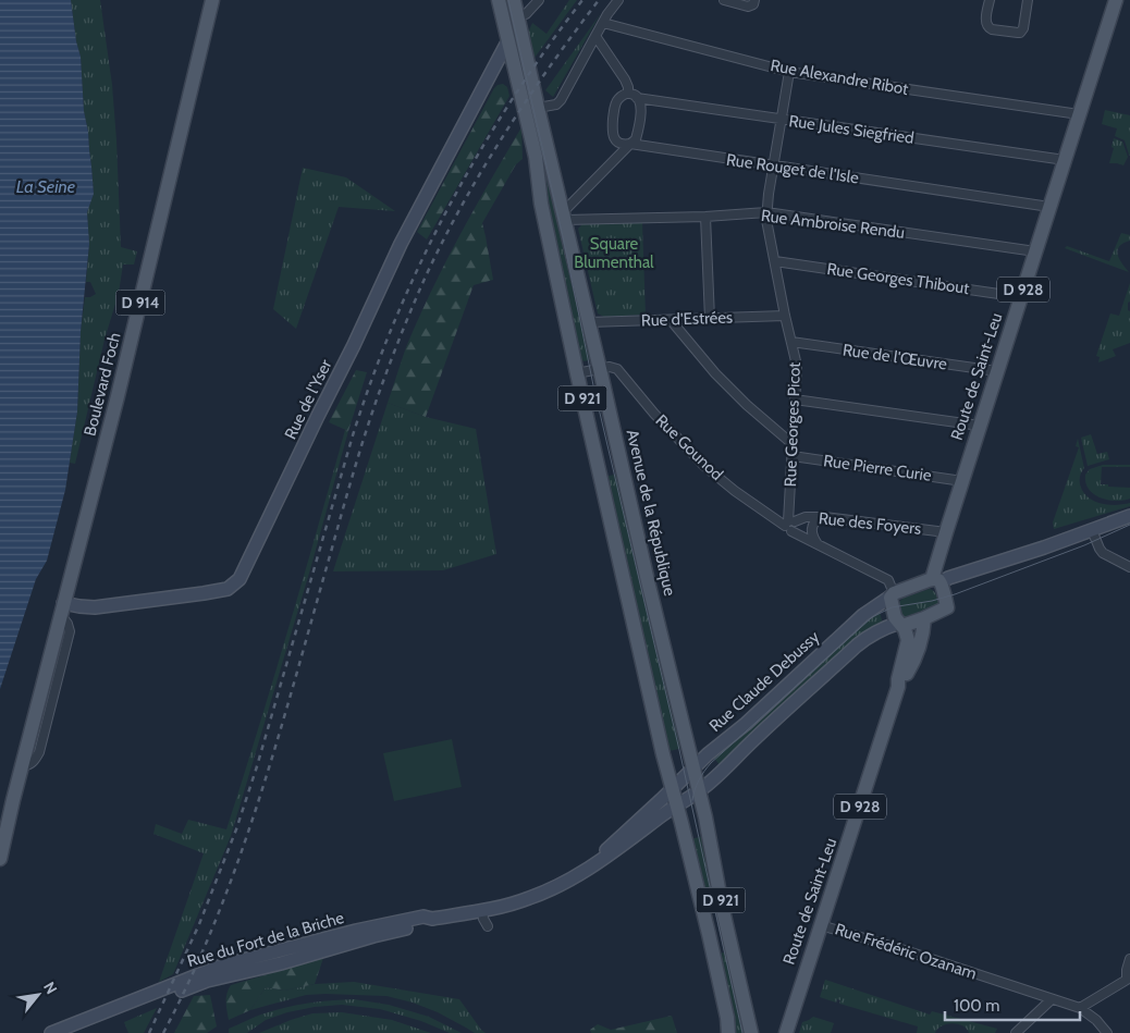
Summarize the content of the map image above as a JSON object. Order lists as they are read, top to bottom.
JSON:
{
  "streets": {
    "main road": [
      "D 928",
      "D 914",
      "Route de Saint-Leu",
      "Boulevard Foch",
      "D 921",
      "Rue de l'Yser",
      "Avenue de la République",
      "Rue Claude Debussy",
      "Rue du Fort de la Briche"
    ],
    "street": [
      "Rue Alexandre Ribot",
      "Rue Jules Siegfried",
      "Rue Rouget de l'Isle",
      "Rue Ambroise Rendu",
      "Rue Georges Thibout",
      "Rue d'Estrées",
      "Rue de l'Œuvre",
      "Rue Georges Picot",
      "Rue Gounod",
      "Rue Pierre Curie",
      "Rue des Foyers",
      "Rue Frédéric Ozanam"
    ]
  },
  "crossings": [
    ["Rue Alexandre Ribot", "Route de Saint-Leu"],
    ["Rue Alexandre Ribot", "Rue Georges Picot"],
    ["Rue Jules Siegfried", "Route de Saint-Leu"],
    ["Rue Jules Siegfried", "Rue Georges Picot"],
    ["Rue Rouget de l'Isle", "Route de Saint-Leu"],
    ["Rue Rouget de l'Isle", "Rue Georges Picot"],
    ["Rue Ambroise Rendu", "Route de Saint-Leu"],
    ["Rue Ambroise Rendu", "Rue Georges Picot"],
    ["Rue Ambroise Rendu", "Avenue de la République"],
    ["Rue Georges Thibout", "Route de Saint-Leu"],
    ["Rue Georges Thibout", "Rue Georges Picot"],
    ["D 928", "Route de Saint-Leu"],
    ["D 928", "Rue Gounod"],
    ["D 928", "Rue Claude Debussy"],
    ["Rue d'Estrées", "Rue Georges Picot"],
    ["Rue d'Estrées", "Avenue de la République"],
    ["Rue de l'Œuvre", "Route de Saint-Leu"],
    ["Rue de l'Œuvre", "Rue Georges Picot"],
    ["Route de Saint-Leu", "Rue Pierre Curie"],
    ["Route de Saint-Leu", "Rue des Foyers"],
    ["Route de Saint-Leu", "Rue Frédéric Ozanam"],
    ["Boulevard Foch", "Rue de l'Yser"],
    ["D 921", "Rue de l'Yser"],
    ["D 921", "Rue Claude Debussy"],
    ["D 921", "Rue du Fort de la Briche"],
    ["Rue Georges Picot", "Rue Gounod"],
    ["Rue Georges Picot", "Rue Pierre Curie"],
    ["Rue Georges Picot", "Rue des Foyers"],
    ["Rue Gounod", "Avenue de la République"],
    ["Rue Gounod", "Rue des Foyers"],
    ["Rue Gounod", "Rue Claude Debussy"],
    ["Avenue de la République", "Rue Claude Debussy"],
    ["Rue Claude Debussy", "Rue du Fort de la Briche"]
  ],
  "water": ["La Seine"],
  "parks": ["Square Blumenthal"],
  "scale_bar": "100 m",
  "north": "top right"
}
